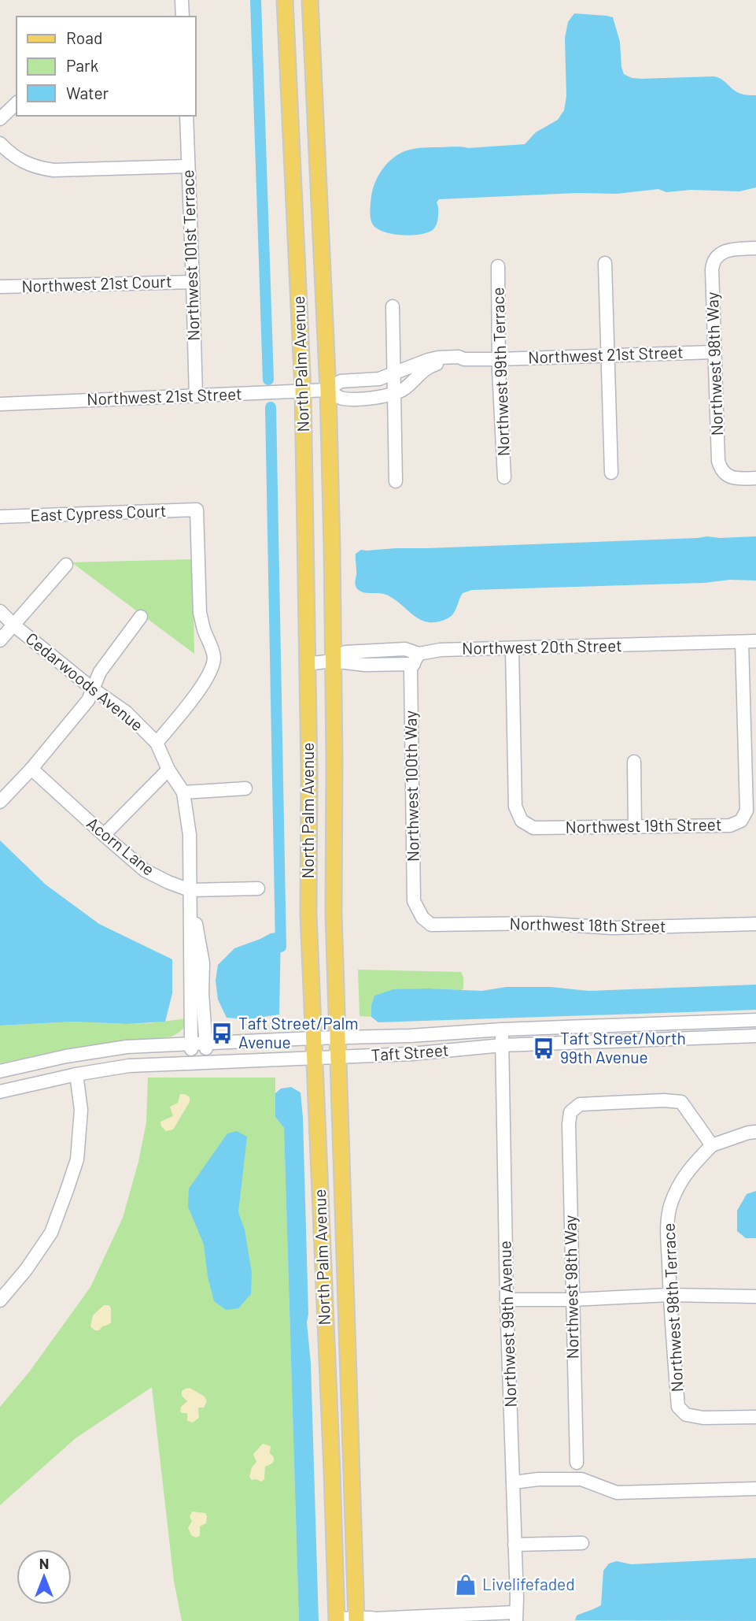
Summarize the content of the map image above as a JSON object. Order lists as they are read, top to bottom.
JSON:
{
  "streets": {
    "main road": ["North Palm Avenue"],
    "street": [
      "Northwest 101st Terrace",
      "Northwest 21st Court",
      "Northwest 21st Street",
      "Northwest 98th Way",
      "Northwest 99th Terrace",
      "East Cypress Court",
      "Northwest 20th Street",
      "Cedarwoods Avenue",
      "Northwest 100th Way",
      "Northwest 19th Street",
      "Acorn Lane",
      "Northwest 18th Street",
      "Taft Street",
      "Northwest 98th Terrace",
      "Northwest 99th Avenue"
    ]
  },
  "crossings": [
    ["Northwest 101st Terrace", "Northwest 21st Court"],
    ["Northwest 101st Terrace", "Northwest 21st Street"],
    ["Northwest 21st Street", "North Palm Avenue"],
    ["Northwest 21st Street", "Northwest 98th Way"],
    ["Northwest 21st Street", "Northwest 99th Terrace"],
    ["North Palm Avenue", "Northwest 20th Street"],
    ["North Palm Avenue", "Taft Street"],
    ["Northwest 98th Way", "Northwest 98th Terrace"],
    ["East Cypress Court", "Cedarwoods Avenue"],
    ["Northwest 20th Street", "Northwest 100th Way"],
    ["Northwest 20th Street", "Northwest 19th Street"],
    ["Cedarwoods Avenue", "Acorn Lane"],
    ["Cedarwoods Avenue", "Taft Street"],
    ["Northwest 100th Way", "Northwest 18th Street"],
    ["Taft Street", "Northwest 99th Avenue"]
  ],
  "places": {
    "bus stop": ["Taft Street/Palm Avenue", "Taft Street/North 99th Avenue"],
    "shop": ["Livelifefaded"]
  },
  "legend": ["Road", "Park", "Water"],
  "north": "top"
}
